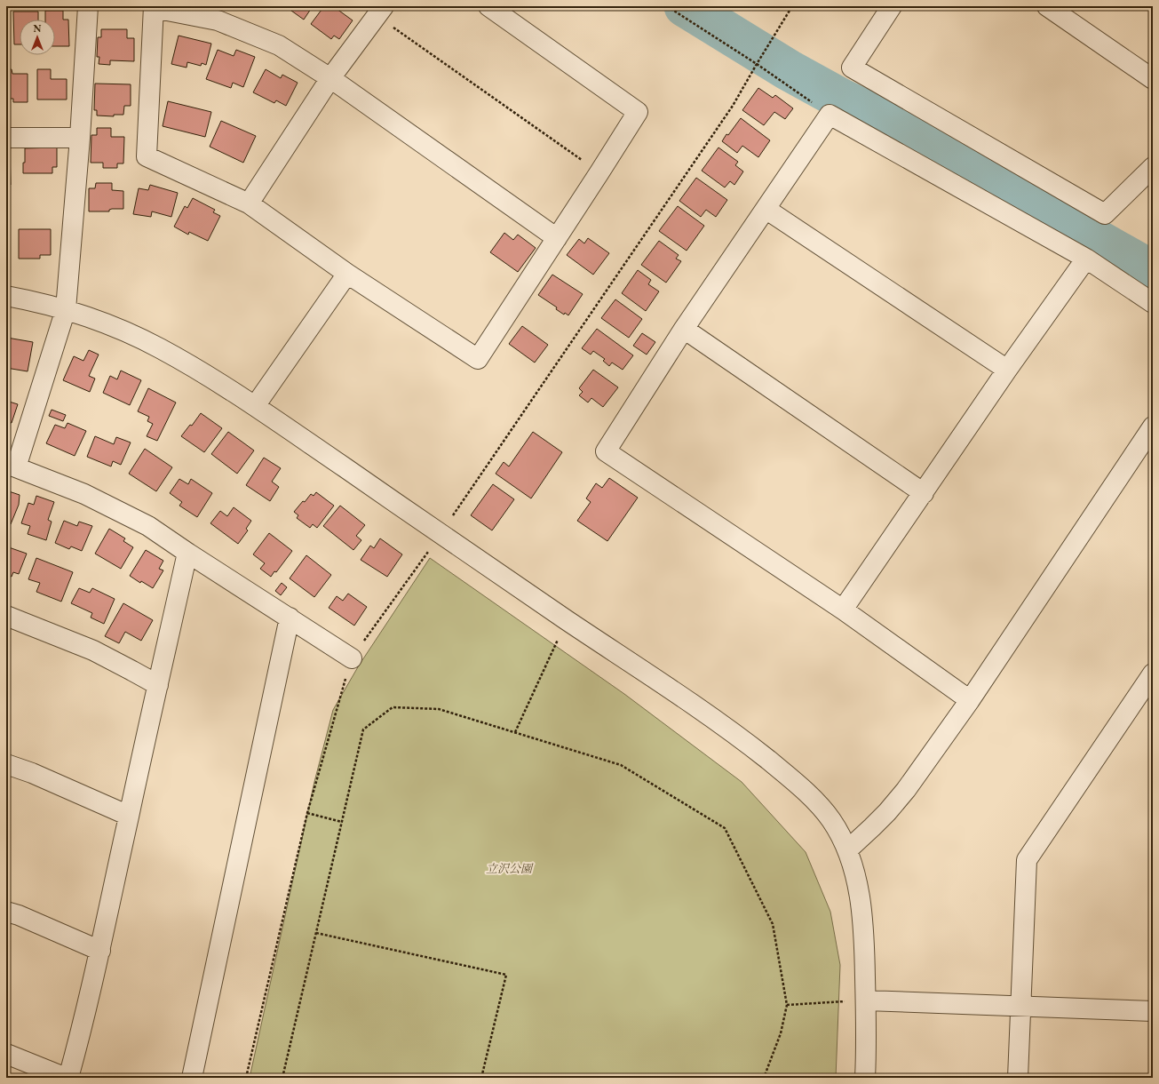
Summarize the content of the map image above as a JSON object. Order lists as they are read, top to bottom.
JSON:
{
  "parks": ["立沢公園"],
  "north": "top"
}
